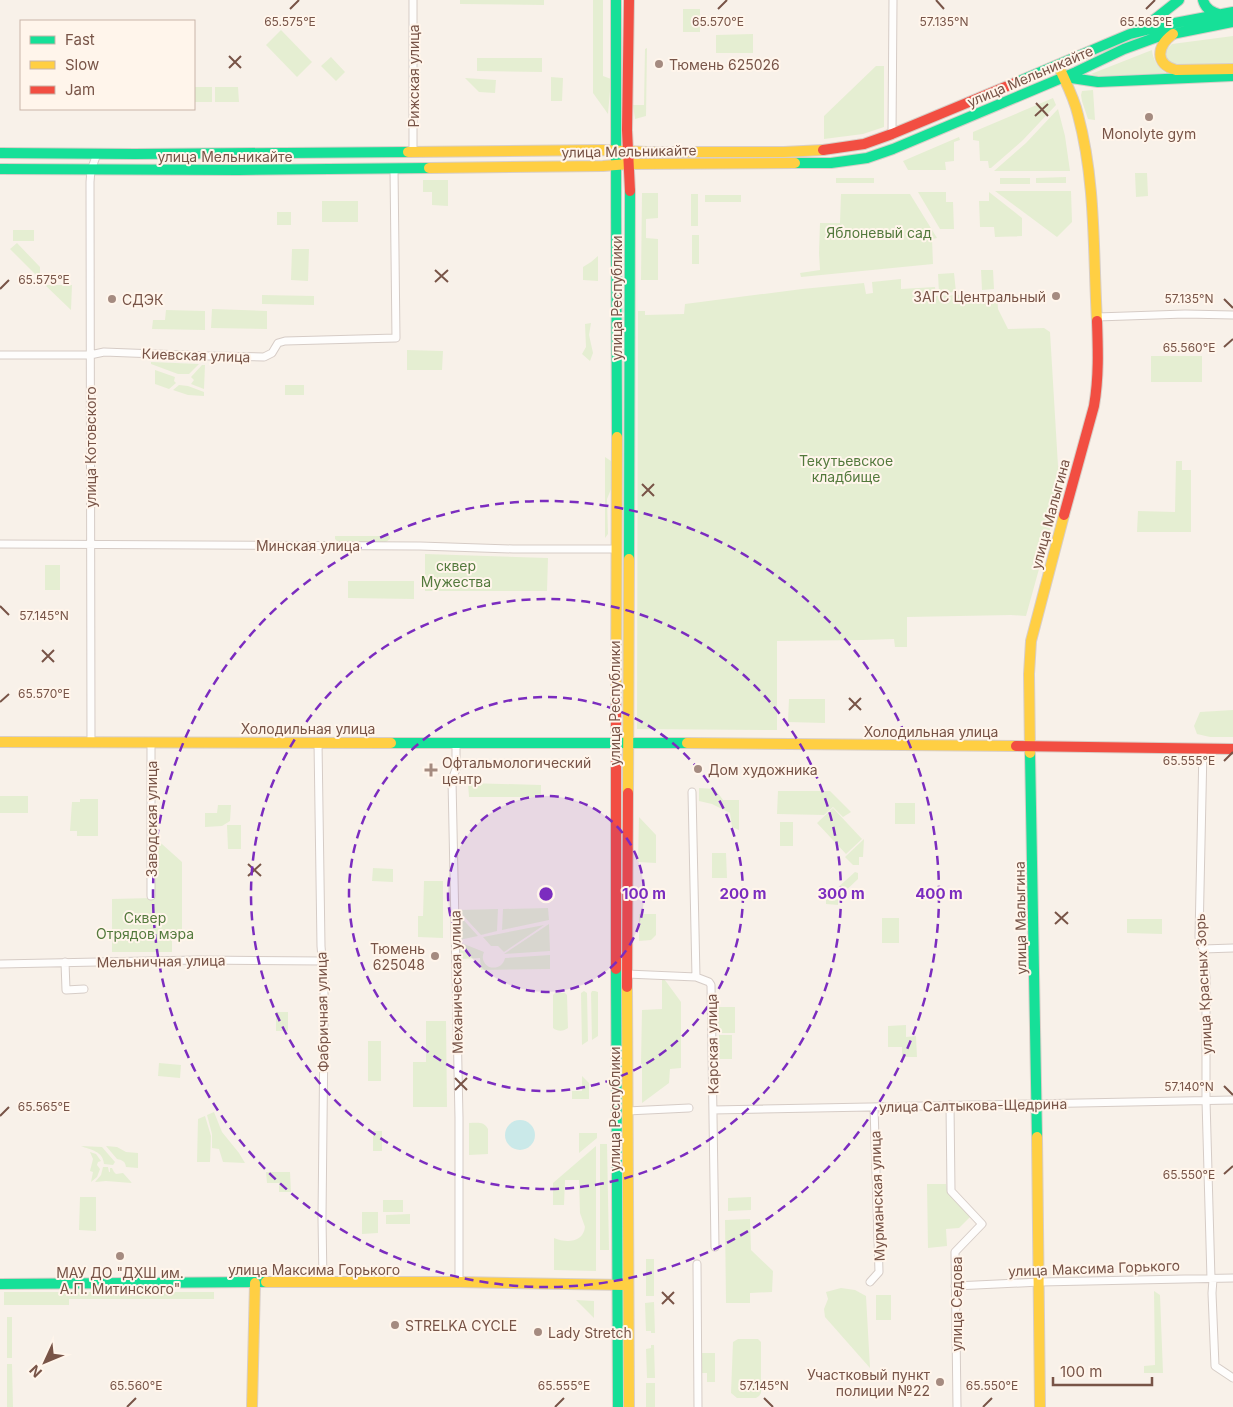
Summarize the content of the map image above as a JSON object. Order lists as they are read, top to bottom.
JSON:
{
  "streets": {
    "main road": [
      "улица Мельникайте",
      "улица Республики",
      "улица Малыгина",
      "Холодильная улица",
      "улица Максима Горького"
    ],
    "street": [
      "Рижская улица",
      "Киевская улица",
      "улица Котовского",
      "Минская улица",
      "Заводская улица",
      "Мельничная улица",
      "Механическая улица",
      "улица Красных Зорь",
      "Фабричная улица",
      "Карская улица",
      "улица Салтыкова-Щедрина",
      "Мурманская улица",
      "улица Седова"
    ]
  },
  "crossings": [
    ["Рижская улица", "улица Мельникайте"],
    ["улица Мельникайте", "улица Республики"],
    ["улица Мельникайте", "Киевская улица"],
    ["улица Мельникайте", "улица Котовского"],
    ["улица Республики", "Минская улица"],
    ["улица Республики", "Холодильная улица"],
    ["улица Республики", "улица Максима Горького"],
    ["Киевская улица", "улица Котовского"],
    ["улица Котовского", "Минская улица"],
    ["улица Котовского", "Холодильная улица"],
    ["улица Малыгина", "Холодильная улица"],
    ["улица Малыгина", "улица Салтыкова-Щедрина"],
    ["улица Малыгина", "улица Максима Горького"],
    ["Холодильная улица", "Заводская улица"],
    ["Холодильная улица", "Механическая улица"],
    ["Холодильная улица", "улица Красных Зорь"],
    ["Холодильная улица", "Фабричная улица"],
    ["Мельничная улица", "Фабричная улица"],
    ["Механическая улица", "улица Максима Горького"],
    ["улица Красных Зорь", "улица Салтыкова-Щедрина"],
    ["улица Красных Зорь", "улица Максима Горького"],
    ["Фабричная улица", "улица Максима Горького"],
    ["Карская улица", "улица Салтыкова-Щедрина"],
    ["улица Салтыкова-Щедрина", "Мурманская улица"],
    ["улица Салтыкова-Щедрина", "улица Седова"],
    ["улица Максима Горького", "улица Седова"]
  ],
  "parks": [
    "Яблоневый сад",
    "Текутьевское кладбище",
    "сквер Мужества",
    "Сквер Отрядов мэра"
  ],
  "places": {
    "other": [
      "Тюмень 625026",
      "Monolyte gym",
      "ЗАГС Центральный",
      "СДЭК",
      "Дом художника",
      "Тюмень 625048",
      "МАУ ДО \"ДХШ им. А.П. Митинского\"",
      "STRELKA CYCLE",
      "Lady Stretch",
      "Участковый пункт полиции №22"
    ],
    "health": ["Офтальмологический центр"]
  },
  "legend": ["Fast", "Slow", "Jam"],
  "scale_bar": "100 m",
  "north": "bottom left",
  "coordinates": [
    "65.575°E",
    "65.570°E",
    "65.565°E",
    "57.135°N",
    "65.560°E",
    "57.145°N",
    "65.555°E",
    "57.140°N",
    "65.550°E"
  ],
  "rings": [
    "100 m",
    "200 m",
    "300 m",
    "400 m"
  ]
}
